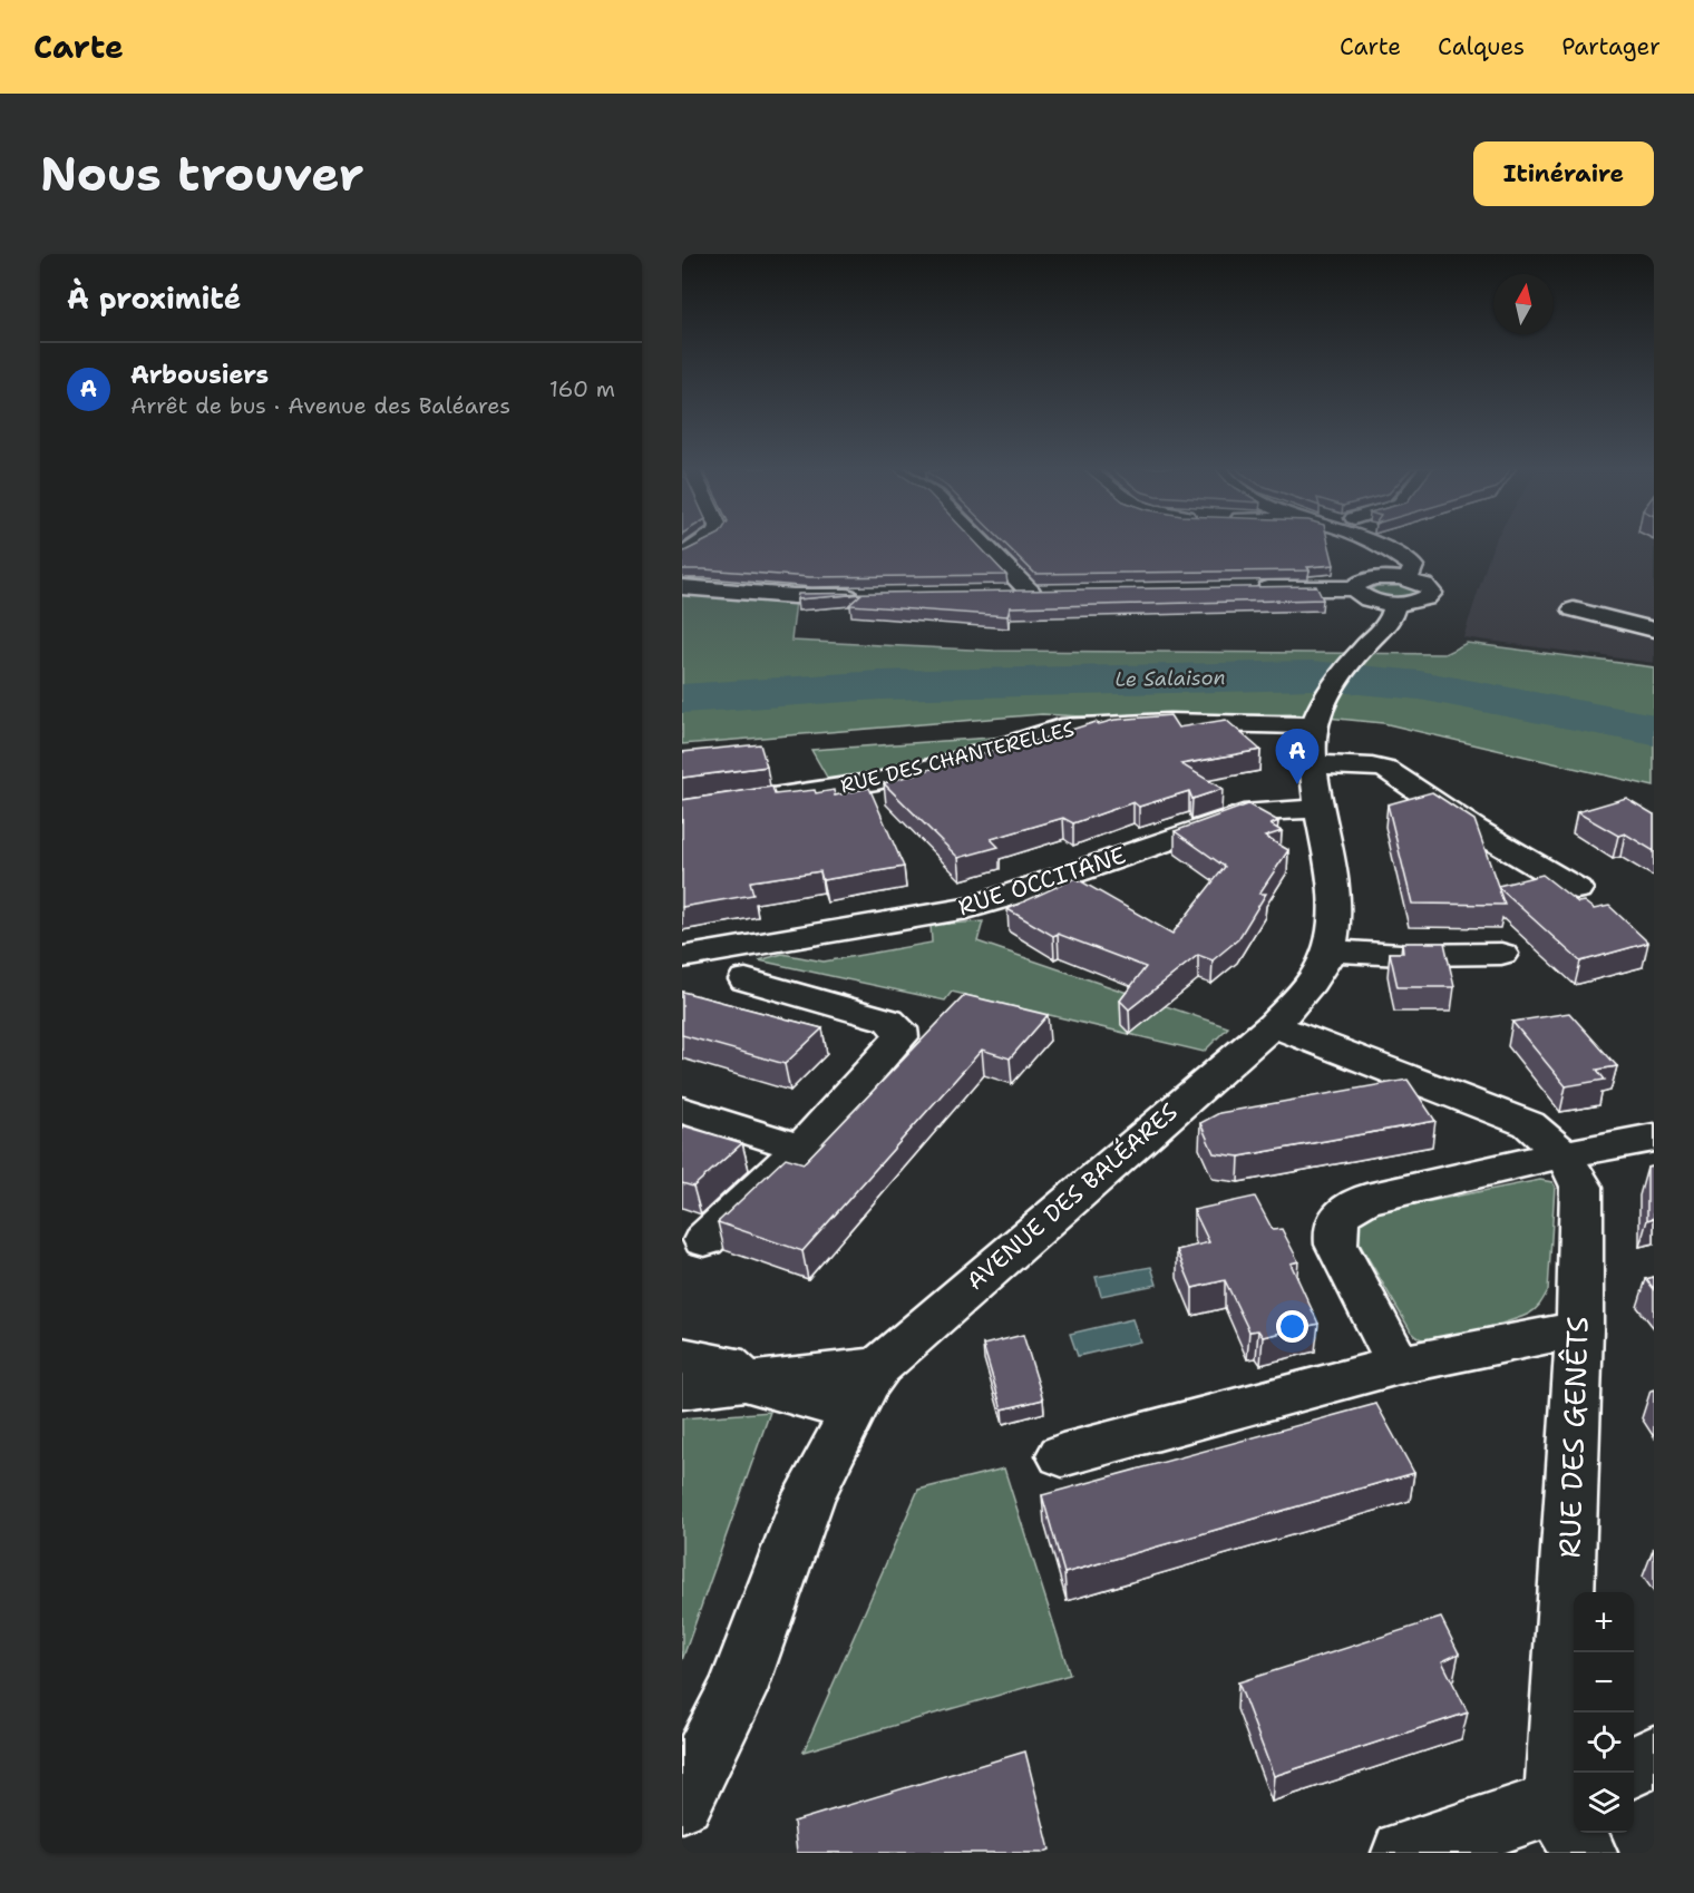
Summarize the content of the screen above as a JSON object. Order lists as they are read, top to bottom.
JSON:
{
  "streets": {
    "street": [
      "RUE DES CHANTERELLES",
      "RUE OCCITANE",
      "AVENUE DES BALÉARES",
      "RUE DES GENÊTS"
    ]
  },
  "crossings": [
    ["RUE DES CHANTERELLES", "AVENUE DES BALÉARES"],
    ["RUE OCCITANE", "AVENUE DES BALÉARES"],
    ["AVENUE DES BALÉARES", "RUE DES GENÊTS"]
  ],
  "water": ["Le Salaison"],
  "north": "top",
  "page": {
    "header": "Carte",
    "nav": ["Carte", "Calques", "Partager"],
    "buttons": "Itinéraire",
    "title": "Nous trouver",
    "heading": "À proximité",
    "list": [
      {
        "mark": "A",
        "name": "Arbousiers",
        "note": "Arrêt de bus · Avenue des Baléares",
        "value": "160 m"
      }
    ],
    "pins": "A",
    "map_buttons": ["+", "−"]
  }
}
